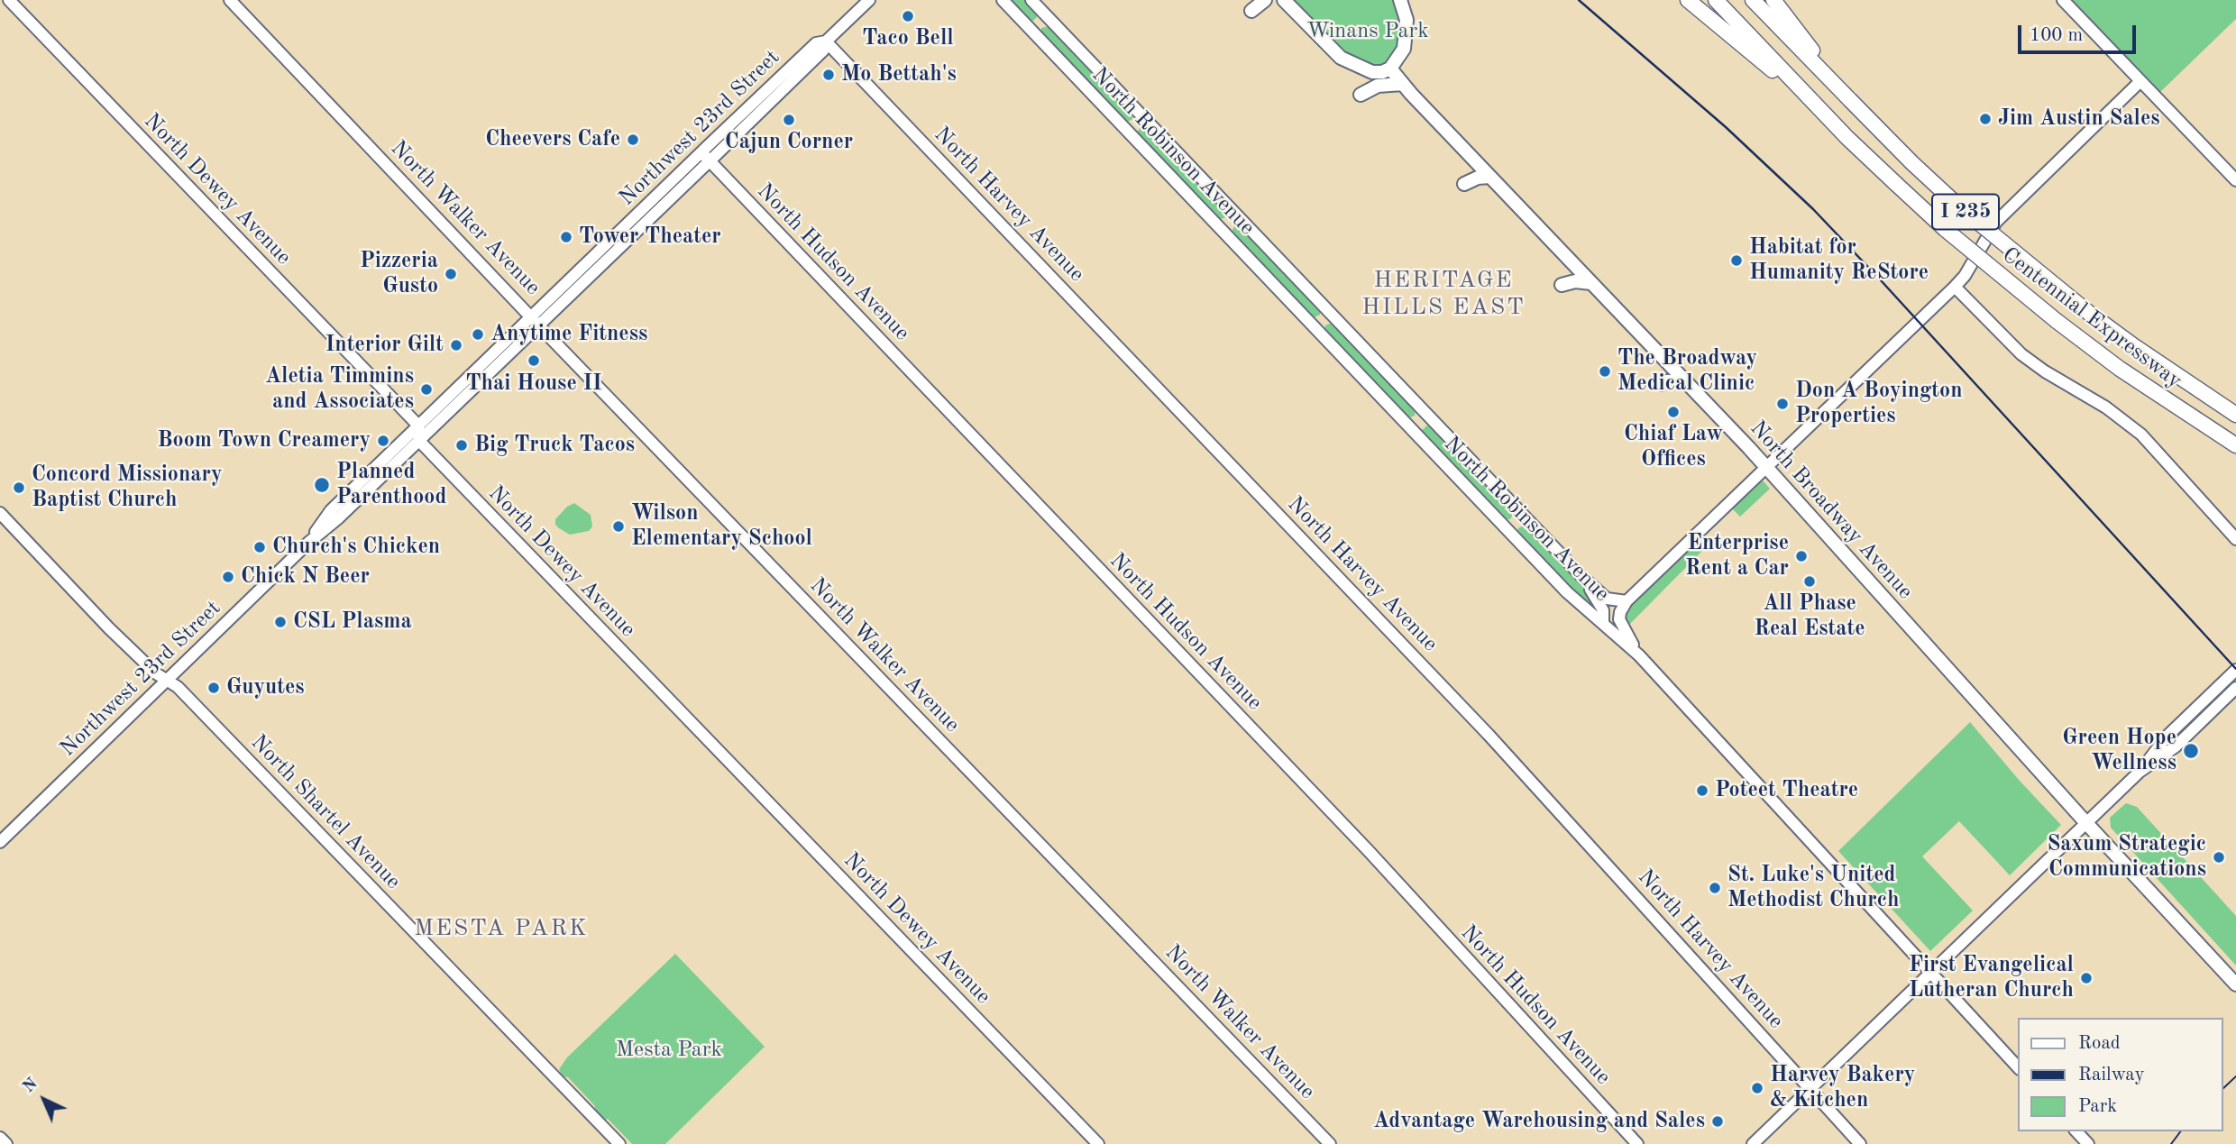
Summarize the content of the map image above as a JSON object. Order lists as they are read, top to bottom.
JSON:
{
  "streets": {
    "highway": ["I 235", "Centennial Expressway"],
    "main road": ["North Broadway Avenue"],
    "street": [
      "Northwest 23rd Street",
      "North Robinson Avenue",
      "North Dewey Avenue",
      "North Harvey Avenue",
      "North Walker Avenue",
      "North Hudson Avenue",
      "North Shartel Avenue"
    ]
  },
  "crossings": [
    ["Northwest 23rd Street", "North Dewey Avenue"],
    ["Northwest 23rd Street", "North Harvey Avenue"],
    ["Northwest 23rd Street", "North Walker Avenue"],
    ["Northwest 23rd Street", "North Hudson Avenue"],
    ["Northwest 23rd Street", "North Shartel Avenue"]
  ],
  "districts": ["HERITAGE HILLS EAST", "MESTA PARK"],
  "parks": ["Winans Park", "Mesta Park"],
  "places": [
    "Taco Bell",
    "Mo Bettah's",
    "Jim Austin Sales",
    "Cajun Corner",
    "Cheevers Cafe",
    "Tower Theater",
    "Habitat for Humanity ReStore",
    "Pizzeria Gusto",
    "Anytime Fitness",
    "Interior Gilt",
    "Thai House II",
    "The Broadway Medical Clinic",
    "Aletia Timmins and Associates",
    "Don A Boyington Properties",
    "Chiaf Law Offices",
    "Boom Town Creamery",
    "Big Truck Tacos",
    "Planned Parenthood",
    "Concord Missionary Baptist Church",
    "Wilson Elementary School",
    "Church's Chicken",
    "Enterprise Rent a Car",
    "Chick N Beer",
    "All Phase Real Estate",
    "CSL Plasma",
    "Guyutes",
    "Green Hope Wellness",
    "Poteet Theatre",
    "Saxum Strategic Communications",
    "St. Luke's United Methodist Church",
    "First Evangelical Lutheran Church",
    "Harvey Bakery & Kitchen",
    "Advantage Warehousing and Sales"
  ],
  "legend": ["Road", "Railway", "Park"],
  "scale_bar": "100 m",
  "north": "top left"
}
